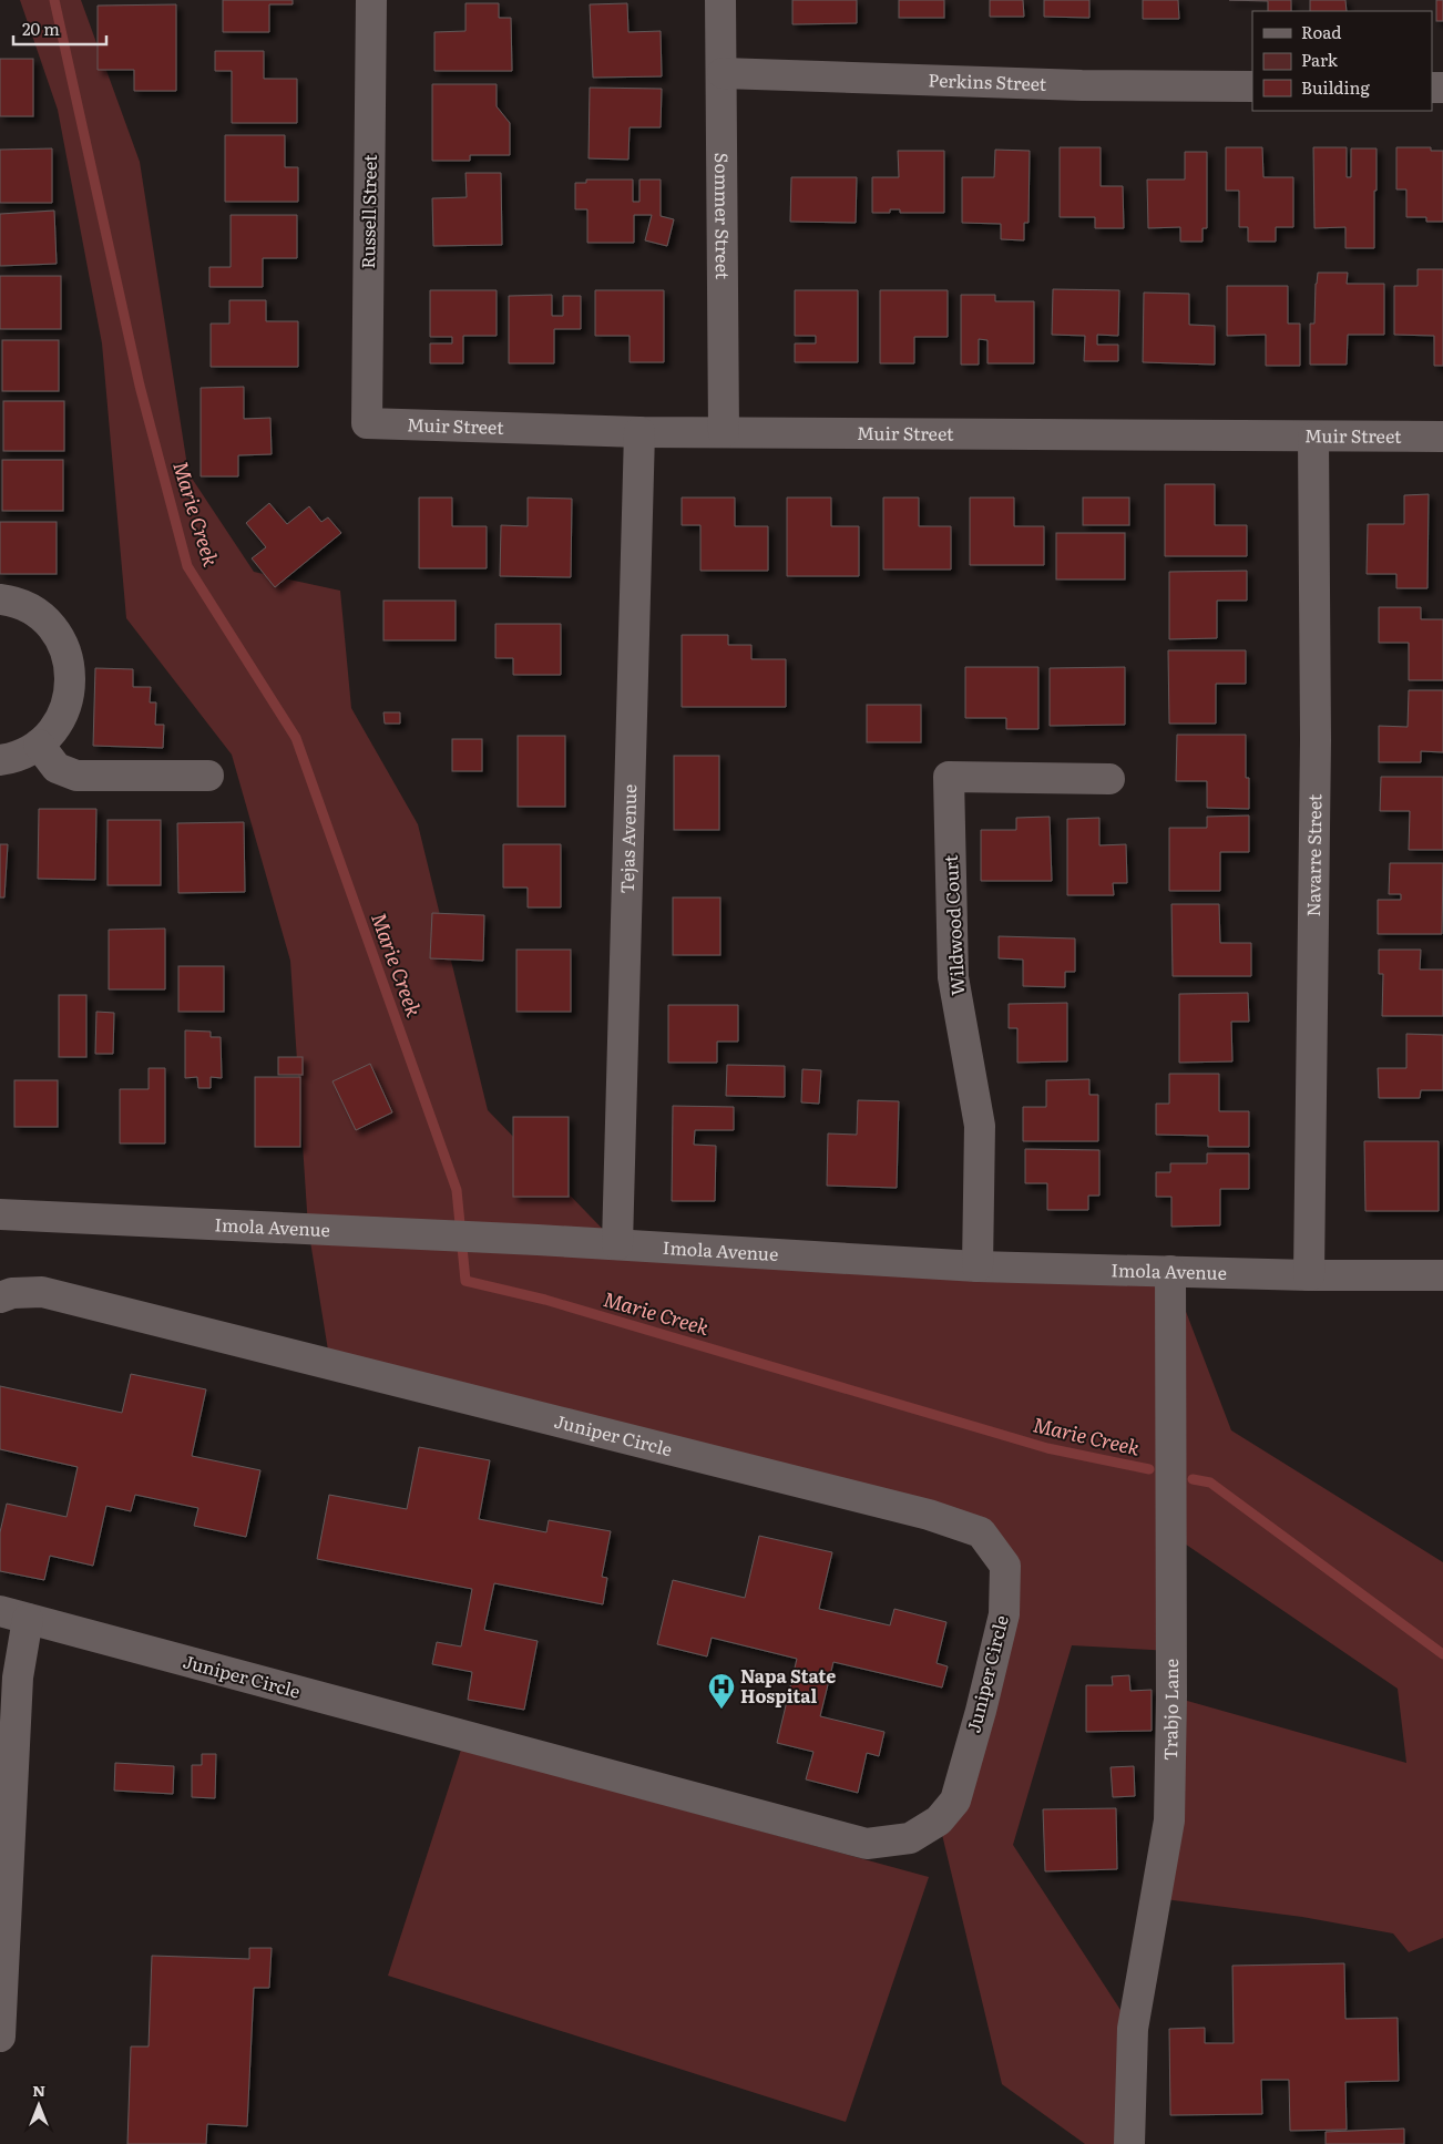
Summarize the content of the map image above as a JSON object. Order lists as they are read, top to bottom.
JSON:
{
  "streets": {
    "street": [
      "Perkins Street",
      "Russell Street",
      "Sommer Street",
      "Muir Street",
      "Tejas Avenue",
      "Navarre Street",
      "Wildwood Court",
      "Imola Avenue",
      "Juniper Circle",
      "Trabjo Lane"
    ]
  },
  "crossings": [
    ["Perkins Street", "Sommer Street"],
    ["Russell Street", "Muir Street"],
    ["Sommer Street", "Muir Street"],
    ["Muir Street", "Tejas Avenue"],
    ["Muir Street", "Navarre Street"],
    ["Tejas Avenue", "Imola Avenue"],
    ["Navarre Street", "Imola Avenue"],
    ["Wildwood Court", "Imola Avenue"],
    ["Imola Avenue", "Trabjo Lane"]
  ],
  "water": ["Marie Creek"],
  "places": {
    "hospital": ["Napa State Hospital"]
  },
  "legend": ["Road", "Park", "Building"],
  "scale_bar": "20 m",
  "north": "top"
}
